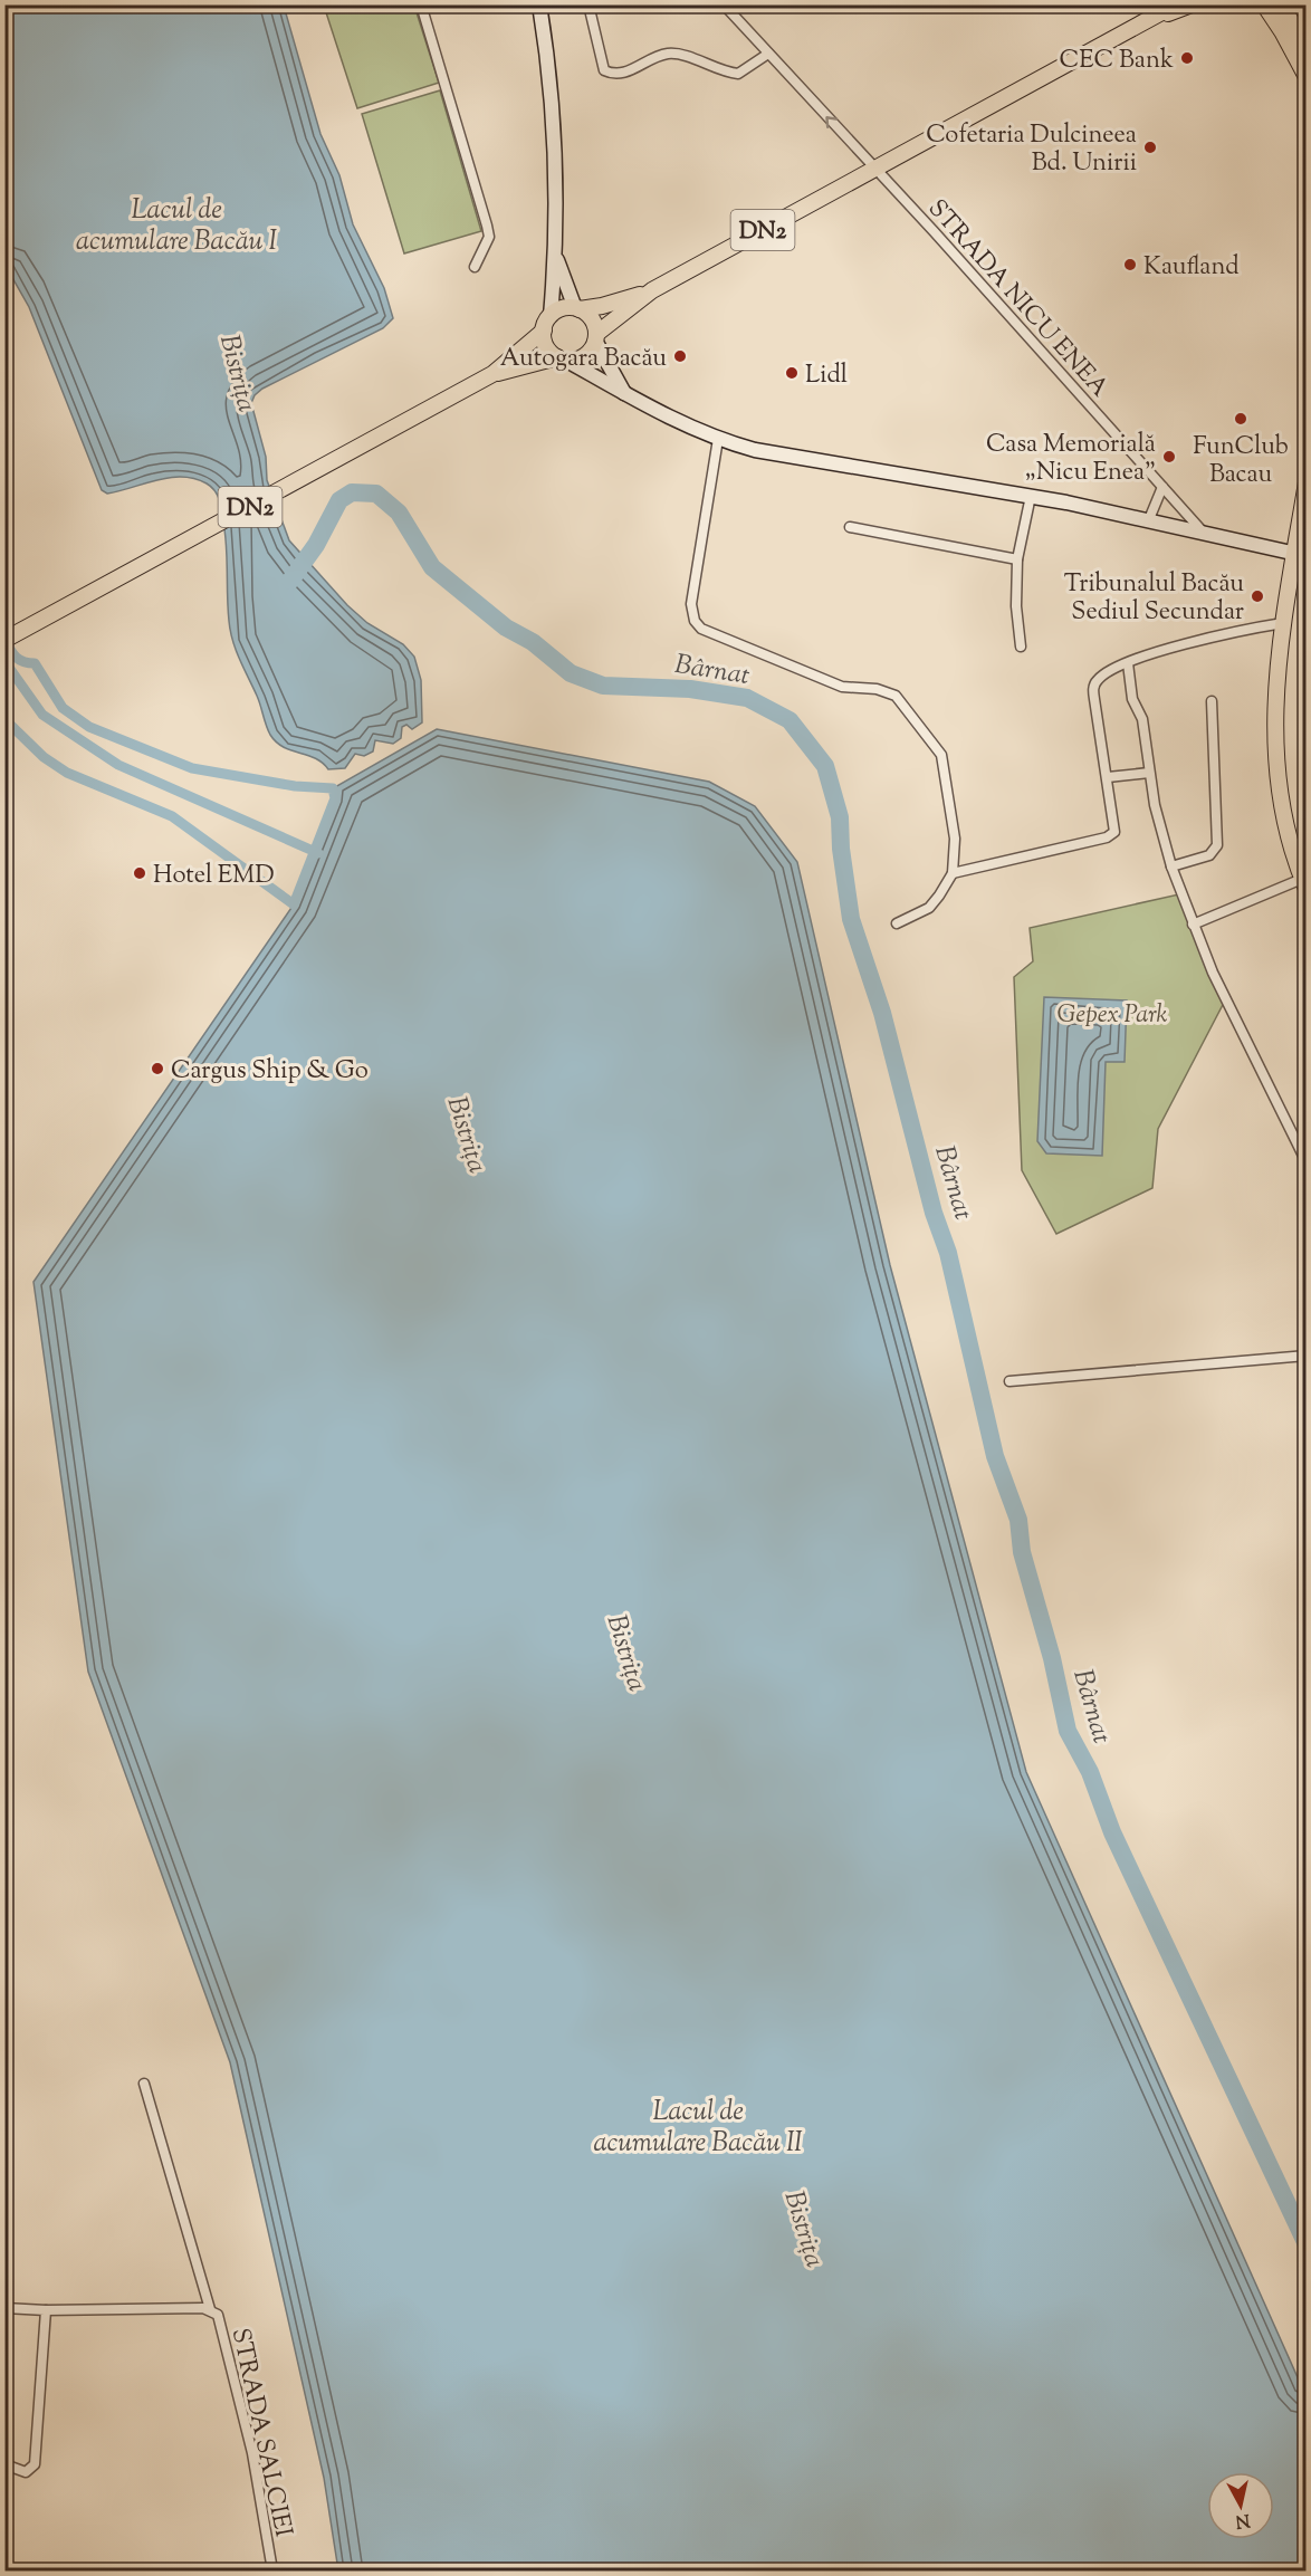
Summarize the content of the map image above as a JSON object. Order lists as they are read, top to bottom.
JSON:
{
  "streets": {
    "main road": ["DN2"],
    "street": ["STRADA NICU ENEA", "STRADA SALCIEI"]
  },
  "crossings": [
    ["DN2", "STRADA NICU ENEA"]
  ],
  "water": [
    "Lacul de acumulare Bacău I",
    "Bistrița",
    "Bârnat",
    "Lacul de acumulare Bacău II"
  ],
  "parks": ["Gepex Park"],
  "places": [
    "CEC Bank",
    "Cofetaria Dulcineea Bd. Unirii",
    "Kaufland",
    "Autogara Bacău",
    "Lidl",
    "FunClub Bacau",
    "Casa Memorială „Nicu Enea\"",
    "Tribunalul Bacău Sediul Secundar",
    "Hotel EMD",
    "Cargus Ship & Go"
  ],
  "north": "bottom"
}
